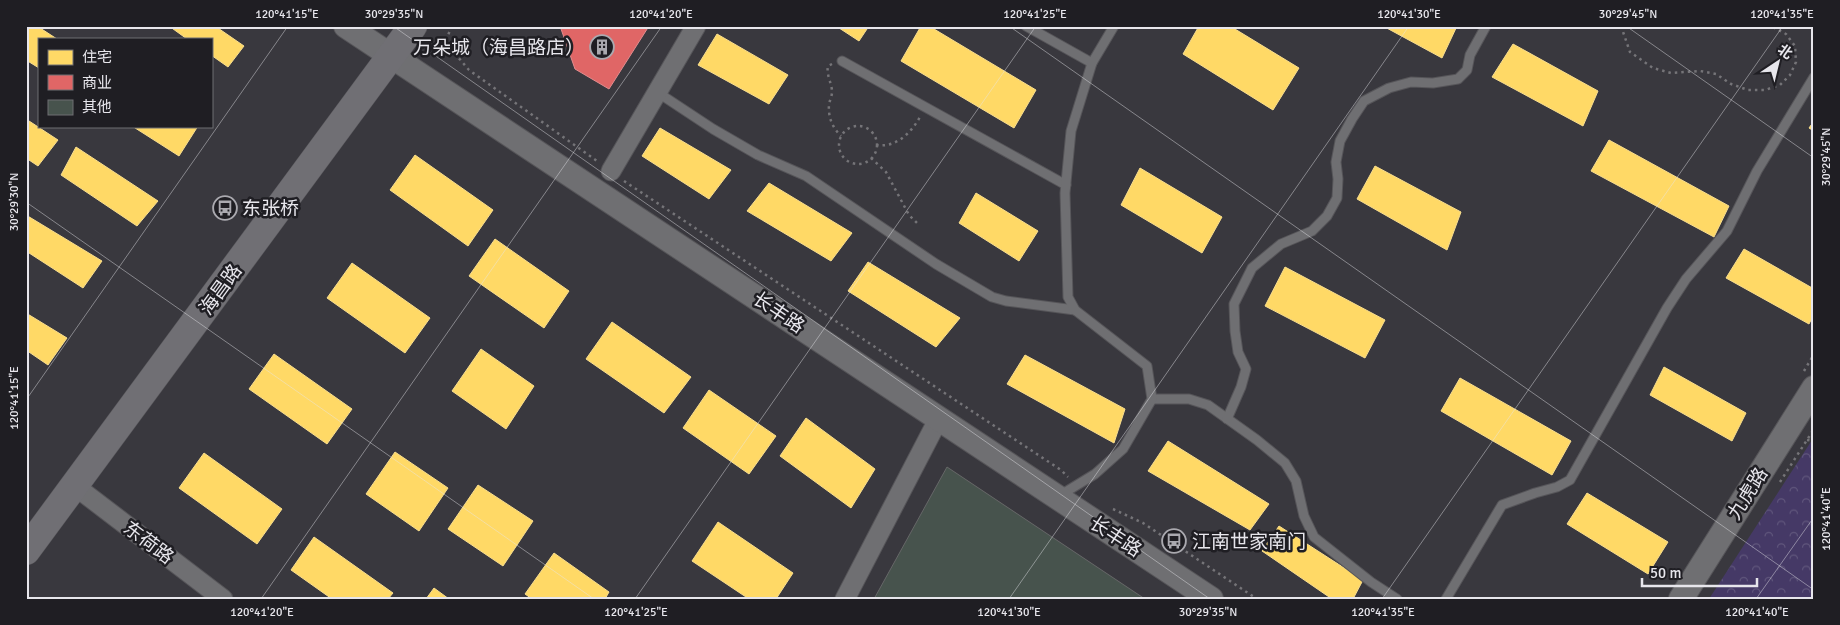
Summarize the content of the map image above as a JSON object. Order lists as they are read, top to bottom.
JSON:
{
  "streets": {
    "main road": ["海昌路"],
    "street": ["长丰路", "九虎路", "东荷路"]
  },
  "crossings": [
    ["海昌路", "长丰路"],
    ["海昌路", "东荷路"]
  ],
  "places": {
    "building": ["万朵城（海昌路店）"],
    "bus stop": ["东张桥", "江南世家南门"]
  },
  "legend": ["住宅", "商业", "其他"],
  "scale_bar": "50 m",
  "north": "top right",
  "coordinates": [
    "120°41'15\"E",
    "30°29'35\"N",
    "120°41'20\"E",
    "120°41'25\"E",
    "120°41'30\"E",
    "30°29'45\"N",
    "120°41'35\"E",
    "30°29'30\"N",
    "120°41'40\"E"
  ]
}
